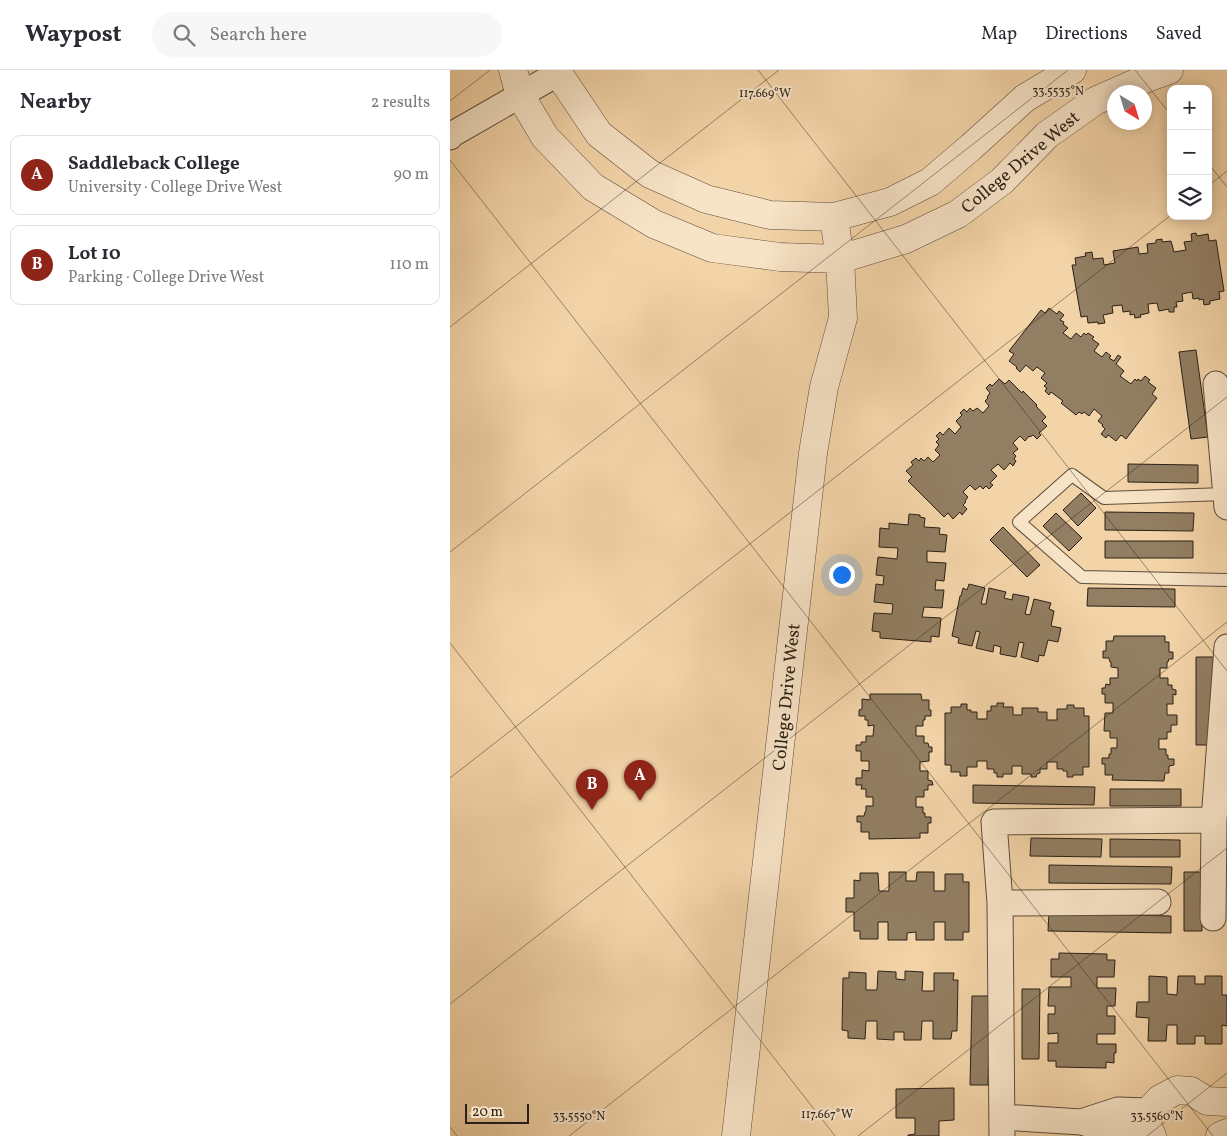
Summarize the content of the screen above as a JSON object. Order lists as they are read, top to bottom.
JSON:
{
  "streets": {
    "street": ["College Drive West"]
  },
  "scale_bar": "20 m",
  "north": "bottom right",
  "page": {
    "header": "Waypost",
    "search": "Search here",
    "nav": ["Map", "Directions", "Saved"],
    "heading": ["Nearby", "2 results"],
    "map_buttons": ["+", "−"],
    "list": [
      {
        "mark": "A",
        "name": "Saddleback College",
        "note": "University · College Drive West",
        "value": "90 m"
      },
      {
        "mark": "B",
        "name": "Lot 10",
        "note": "Parking · College Drive West",
        "value": "110 m"
      }
    ],
    "pins": ["A", "B"],
    "scale": "20 m"
  },
  "coordinates": [
    "33.5535°N",
    "117.669°W",
    "117.667°W",
    "33.5550°N",
    "33.5560°N"
  ]
}
